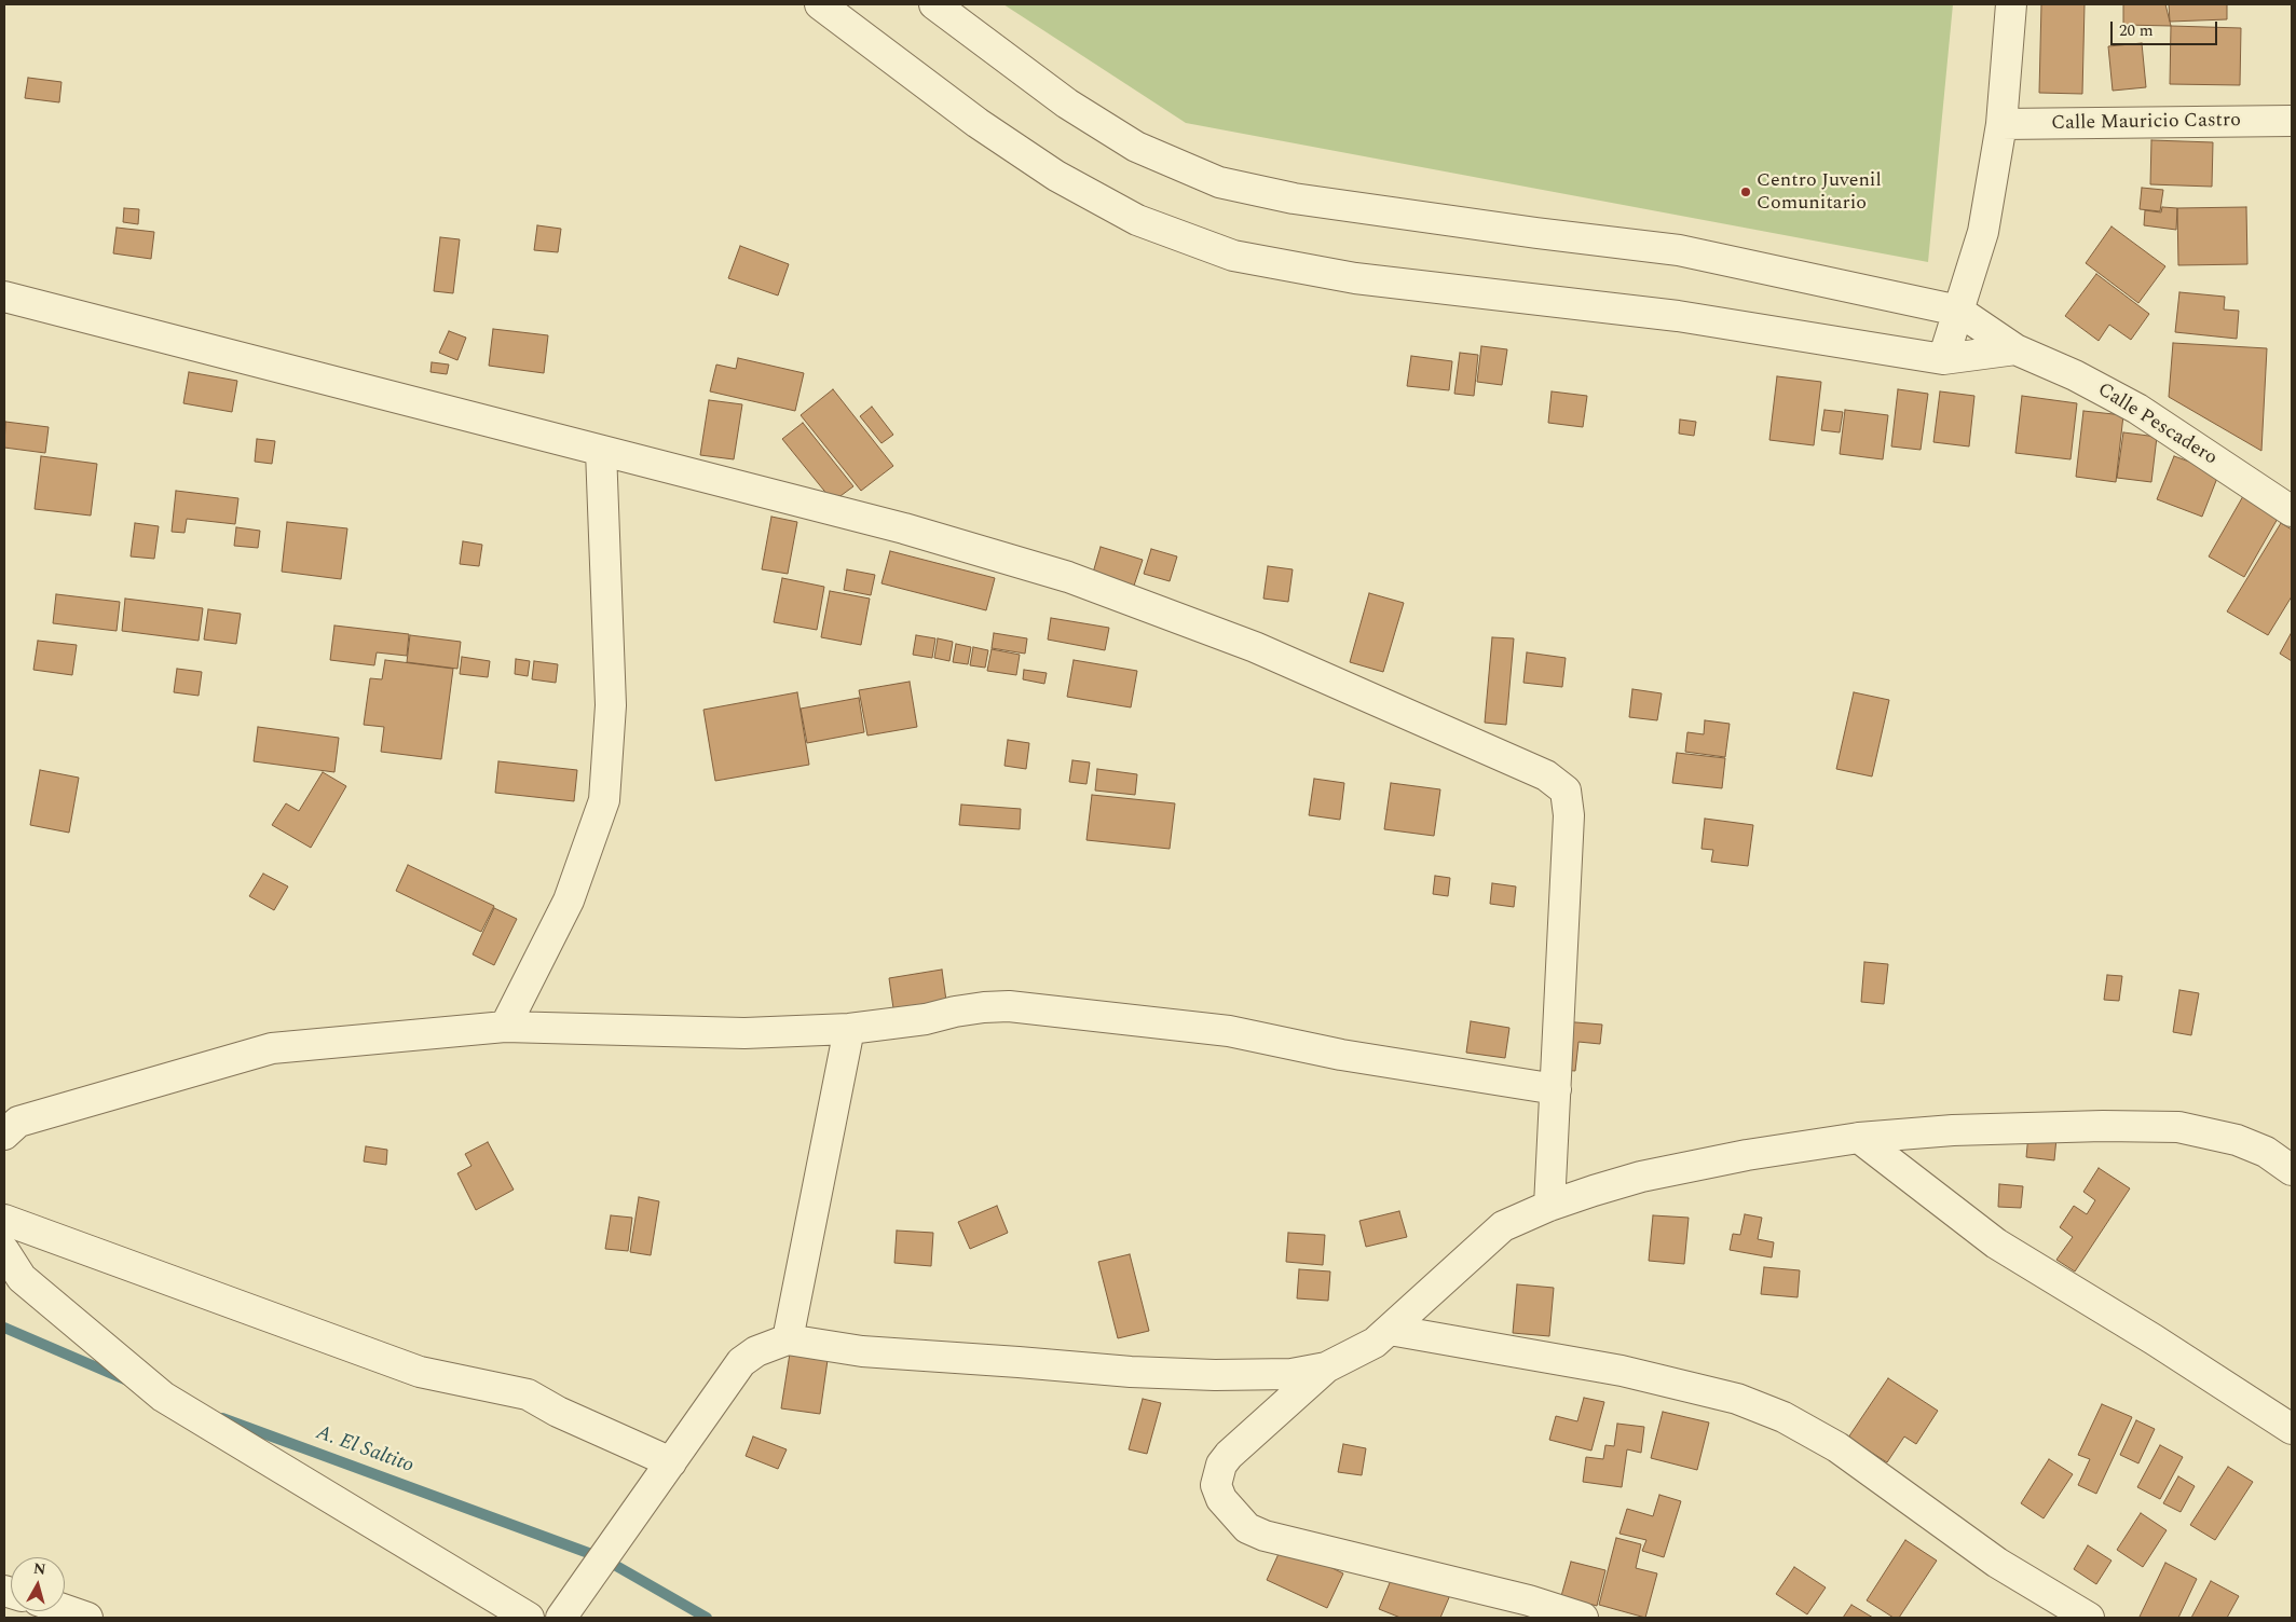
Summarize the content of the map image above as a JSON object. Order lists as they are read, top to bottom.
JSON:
{
  "streets": {
    "street": ["Calle Mauricio Castro", "Calle Pescadero"]
  },
  "water": ["A. El Saltito"],
  "places": ["Centro Juvenil Comunitario"],
  "scale_bar": "20 m",
  "north": "top"
}
